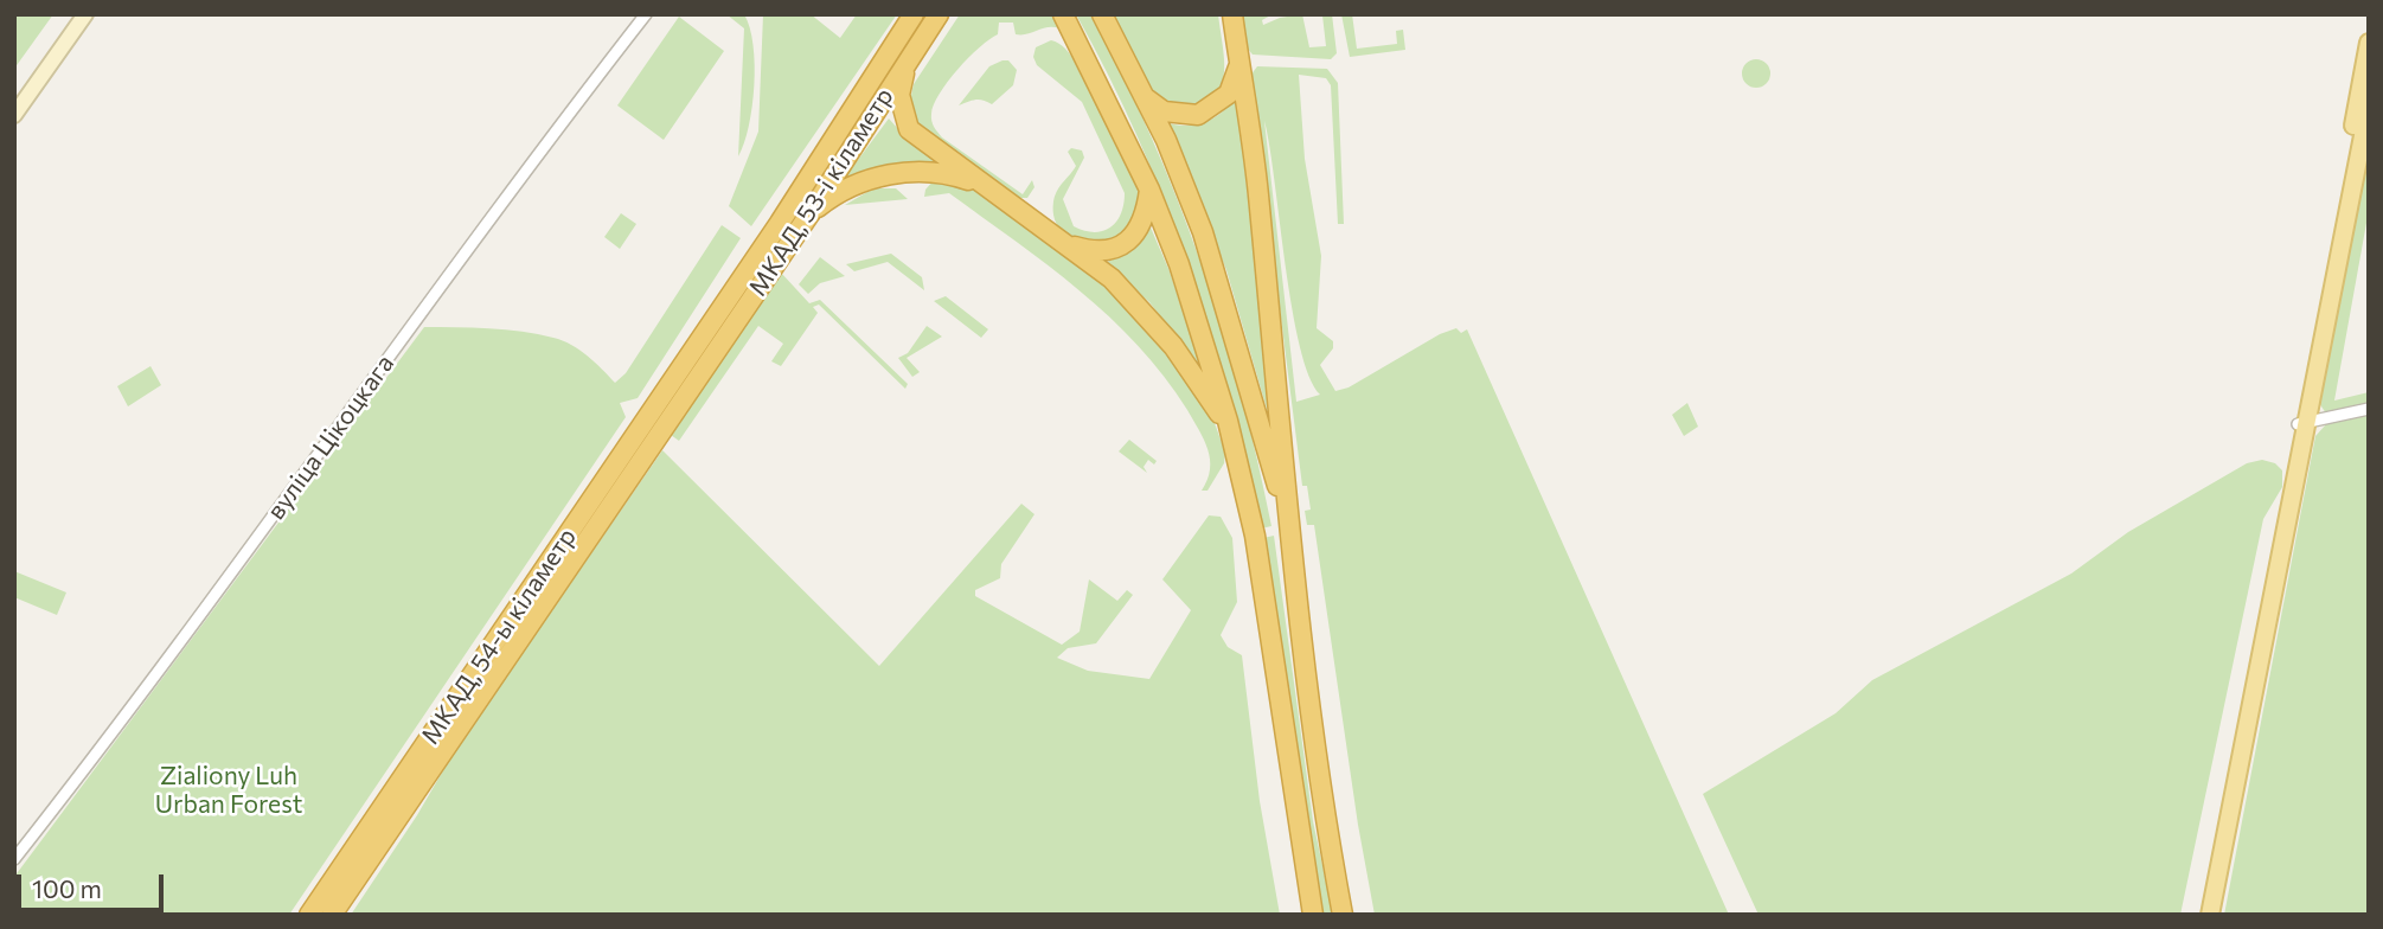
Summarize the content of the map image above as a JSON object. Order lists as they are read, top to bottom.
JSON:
{
  "streets": {
    "highway": ["МКАД, 53-і кіламетр", "МКАД, 54-ы кіламетр"],
    "street": ["вуліца Цікоцкага"]
  },
  "crossings": [
    ["МКАД, 53-і кіламетр", "МКАД, 54-ы кіламетр"]
  ],
  "parks": ["Zialiony Luh Urban Forest"],
  "scale_bar": "100 m"
}
